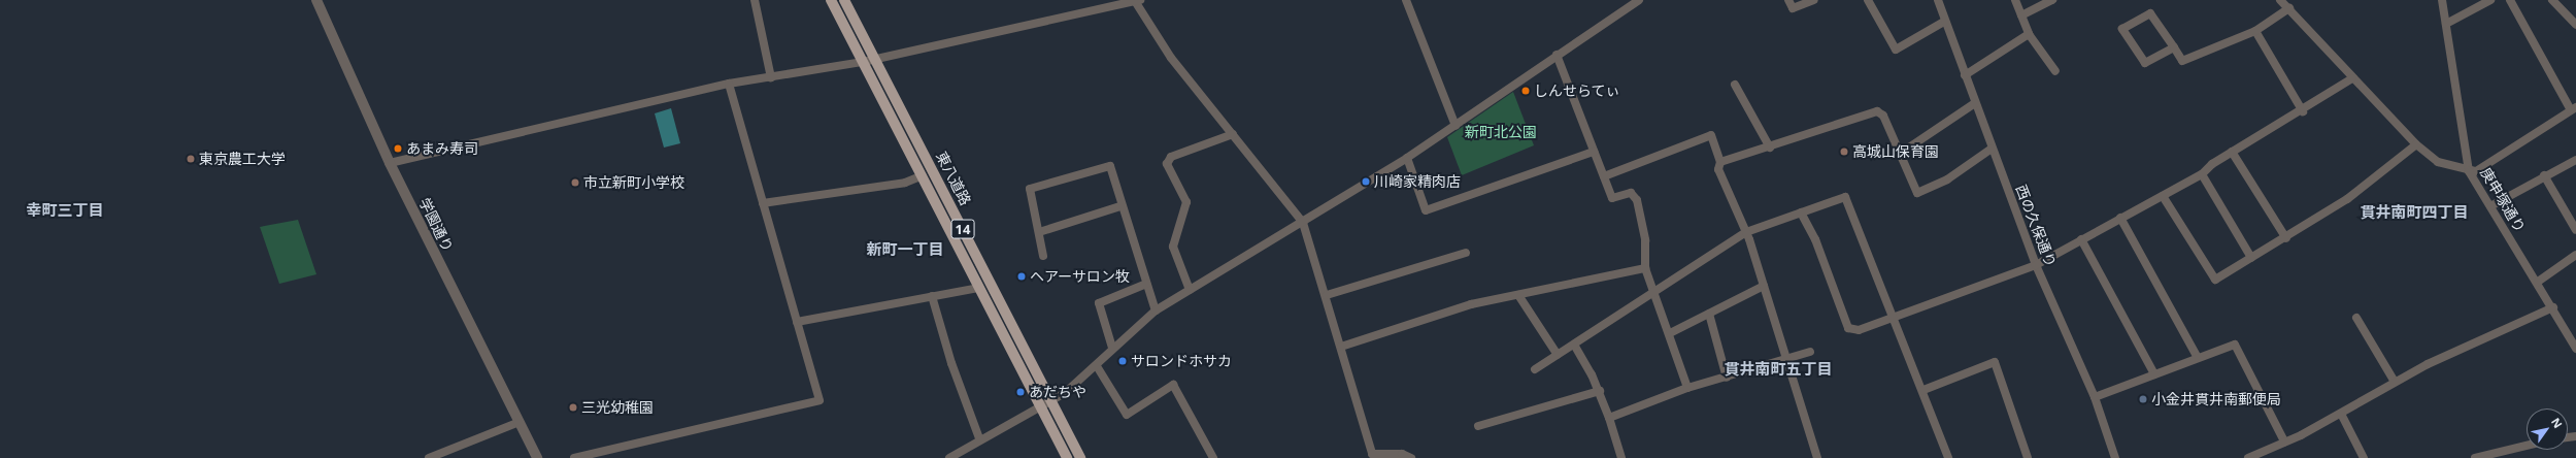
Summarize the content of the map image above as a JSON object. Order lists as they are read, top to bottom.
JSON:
{
  "streets": {
    "main road": ["東八道路", "14"],
    "street": ["庚申塚通り", "学園通り", "西の久保通り"]
  },
  "districts": [
    "幸町三丁目",
    "貫井南町四丁目",
    "新町一丁目",
    "貫井南町五丁目"
  ],
  "parks": ["新町北公園"],
  "places": [
    "しんせらてぃ",
    "あまみ寿司",
    "高城山保育園",
    "東京農工大学",
    "川崎家精肉店",
    "市立新町小学校",
    "ヘアーサロン牧",
    "サロンドホサカ",
    "あだちや",
    "小金井貫井南郵便局",
    "三光幼稚園"
  ],
  "north": "top right"
}
